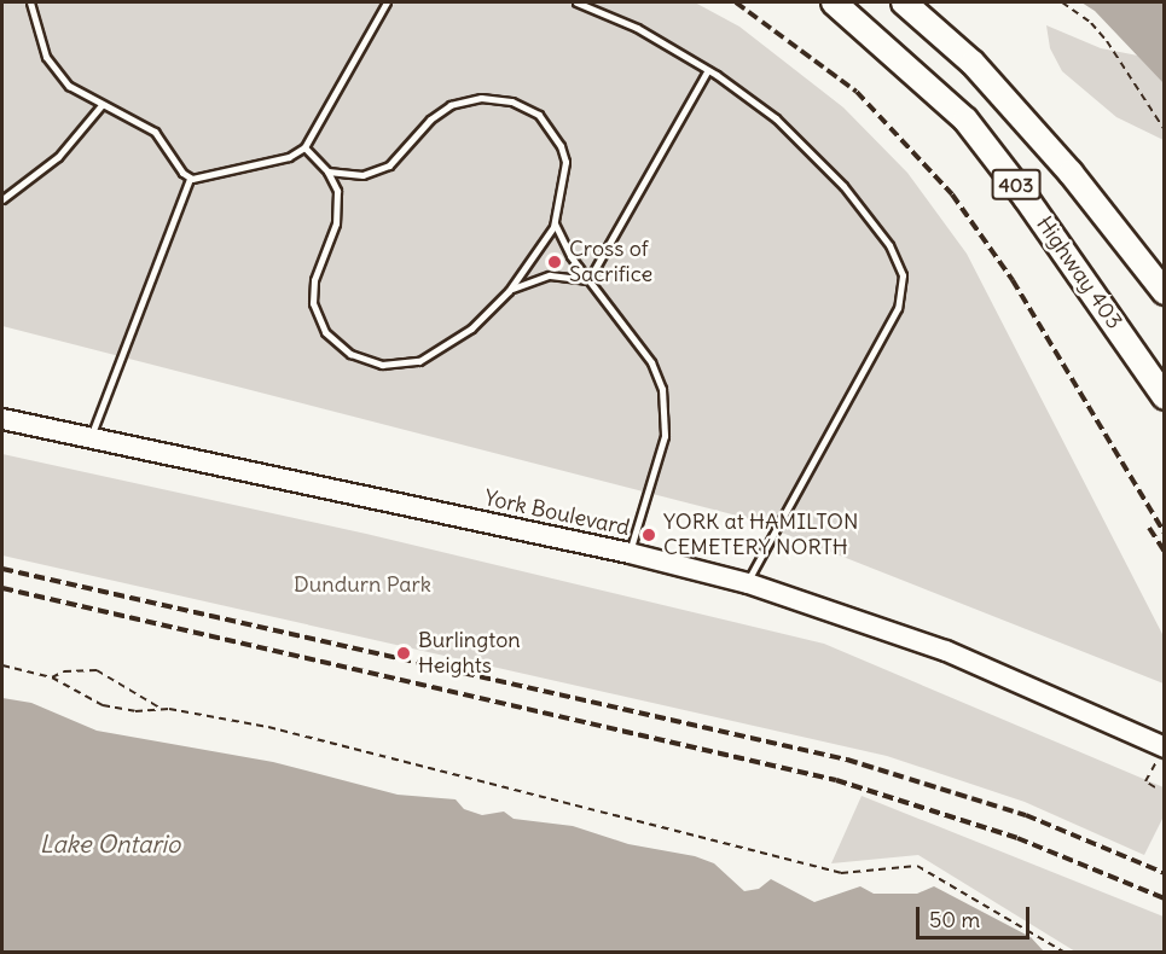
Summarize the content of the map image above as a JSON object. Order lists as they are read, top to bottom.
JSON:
{
  "streets": {
    "highway": ["403", "Highway 403"],
    "main road": ["York Boulevard"]
  },
  "water": ["Lake Ontario"],
  "parks": ["Dundurn Park"],
  "places": ["Cross of Sacrifice", "YORK at HAMILTON CEMETERY NORTH", "Burlington Heights"],
  "scale_bar": "50 m"
}
